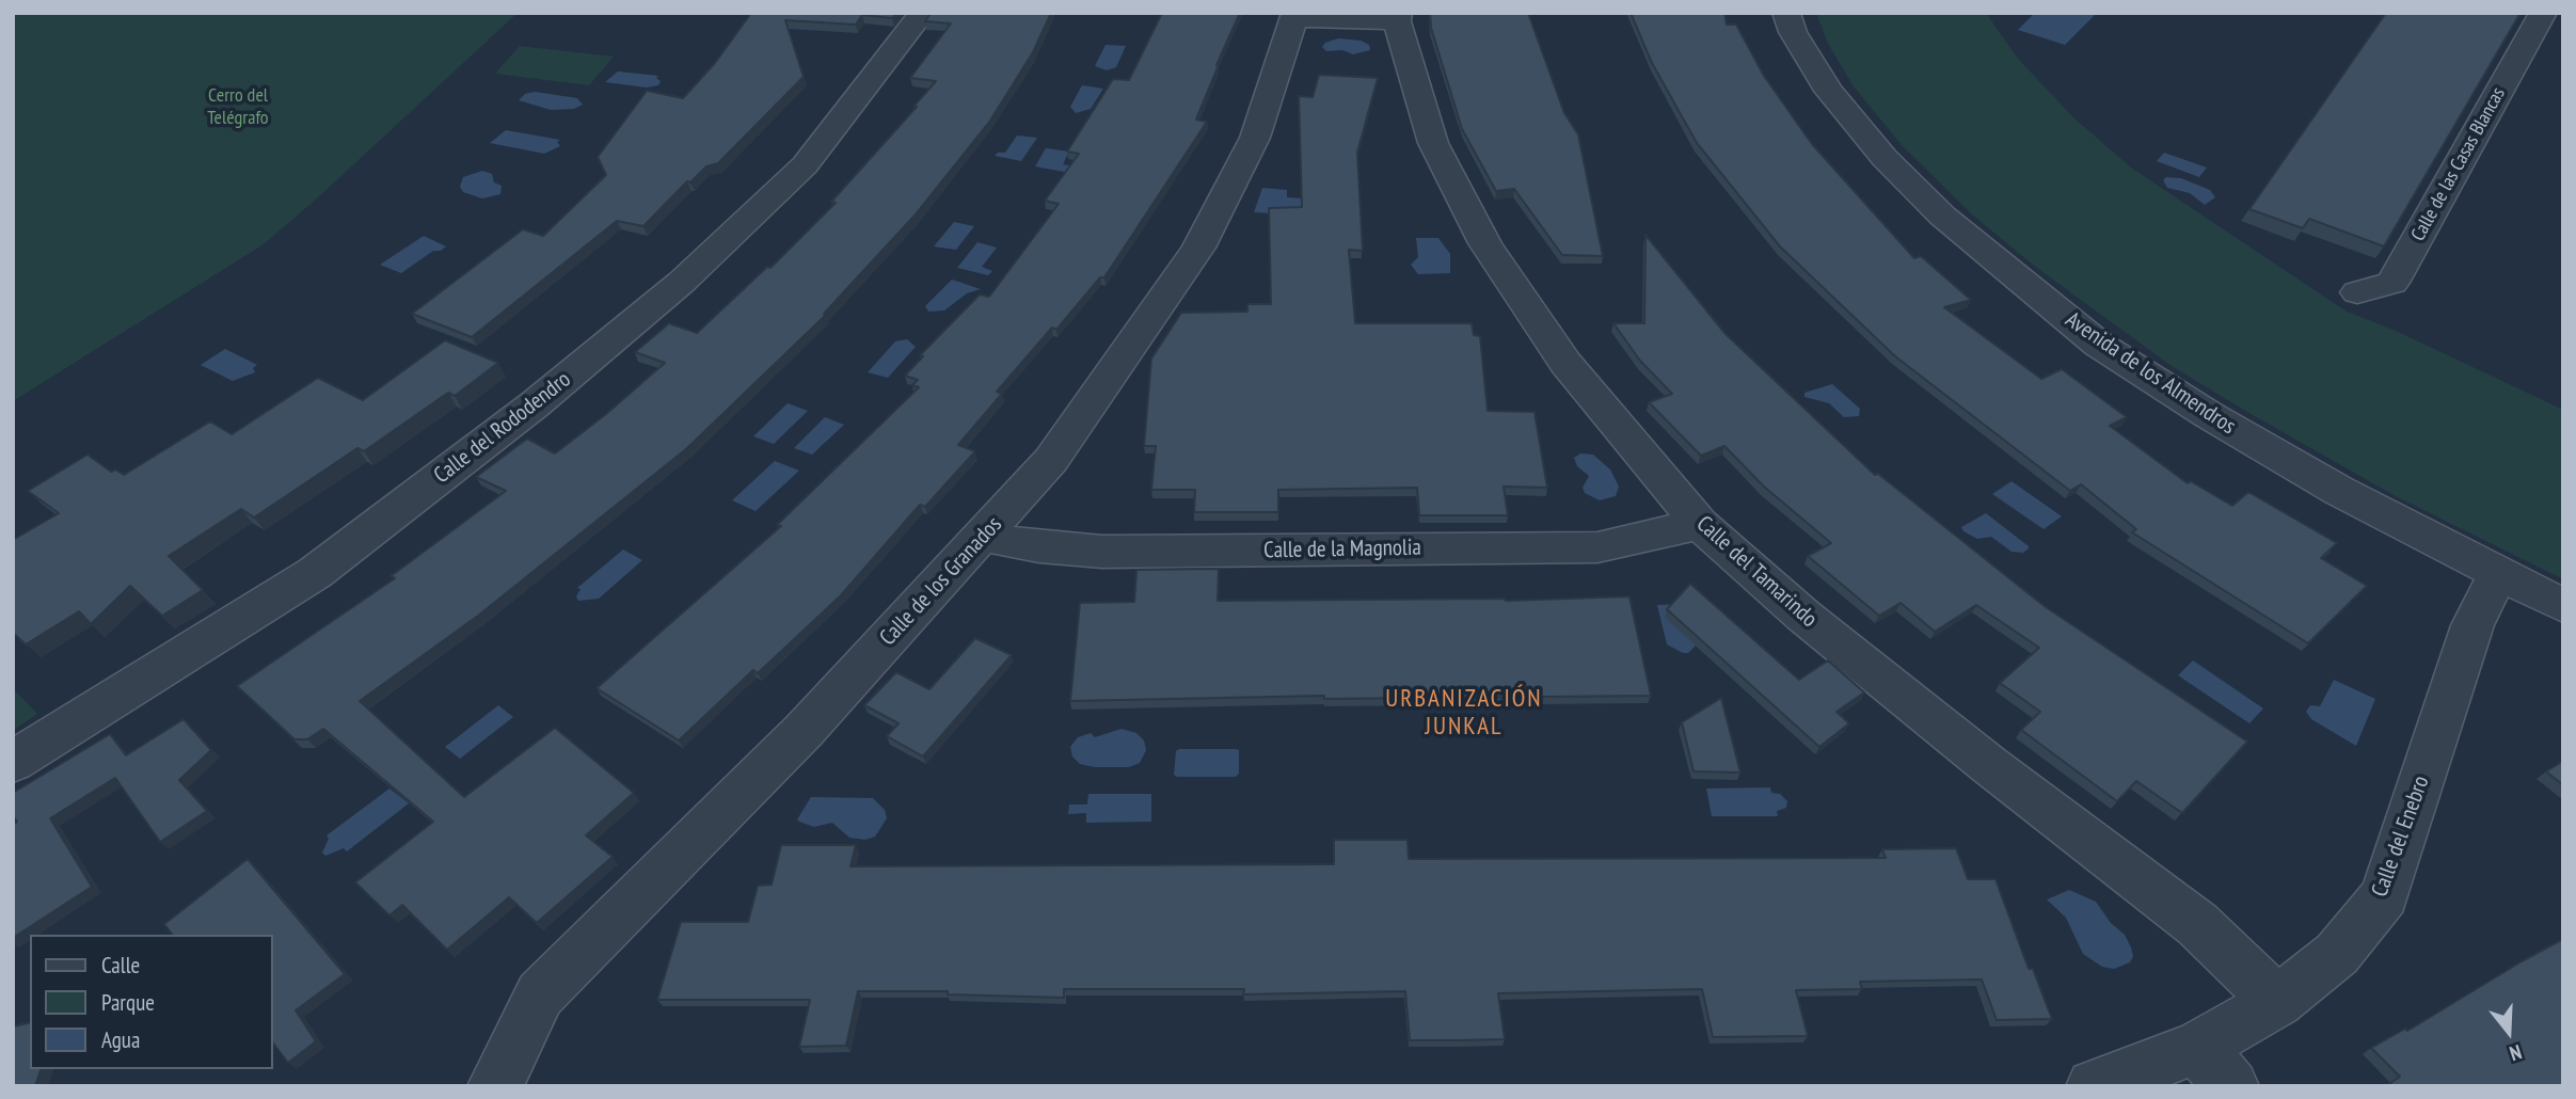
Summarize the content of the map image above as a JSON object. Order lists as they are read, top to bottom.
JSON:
{
  "streets": {
    "street": [
      "Calle de las Casas Blancas",
      "Avenida de los Almendros",
      "Calle del Rododendro",
      "Calle de la Magnolia",
      "Calle del Tamarindo",
      "Calle de los Granados",
      "Calle del Enebro"
    ]
  },
  "crossings": [
    ["Avenida de los Almendros", "Calle del Enebro"],
    ["Calle de la Magnolia", "Calle del Tamarindo"],
    ["Calle de la Magnolia", "Calle de los Granados"],
    ["Calle del Tamarindo", "Calle del Enebro"]
  ],
  "districts": ["URBANIZACIÓN JUNKAL"],
  "parks": ["Cerro del Telégrafo"],
  "legend": ["Calle", "Parque", "Agua"],
  "north": "bottom"
}
